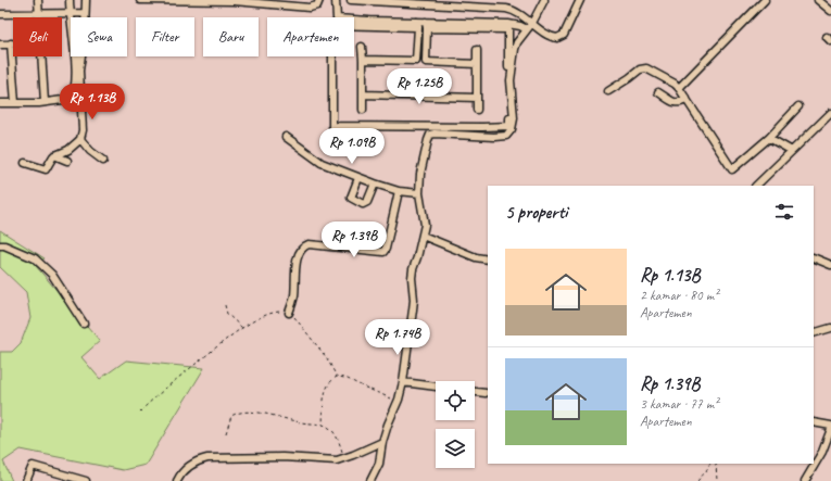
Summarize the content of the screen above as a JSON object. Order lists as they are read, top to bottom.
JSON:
{
  "page": {
    "chip": [
      "Beli",
      "Sewa",
      "Filter",
      "Baru",
      "Apartemen"
    ],
    "price": [
      "Rp 1.25B",
      "Rp 1.13B",
      "Rp 1.09B",
      "Rp 1.39B",
      "Rp 1.74B"
    ],
    "heading": "5 properti",
    "list": [
      {
        "name": "Rp 1.13B",
        "note": "2 kamar · 80 m² · Apartemen"
      },
      {
        "name": "Rp 1.39B",
        "note": "3 kamar · 77 m² · Apartemen"
      }
    ]
  }
}
